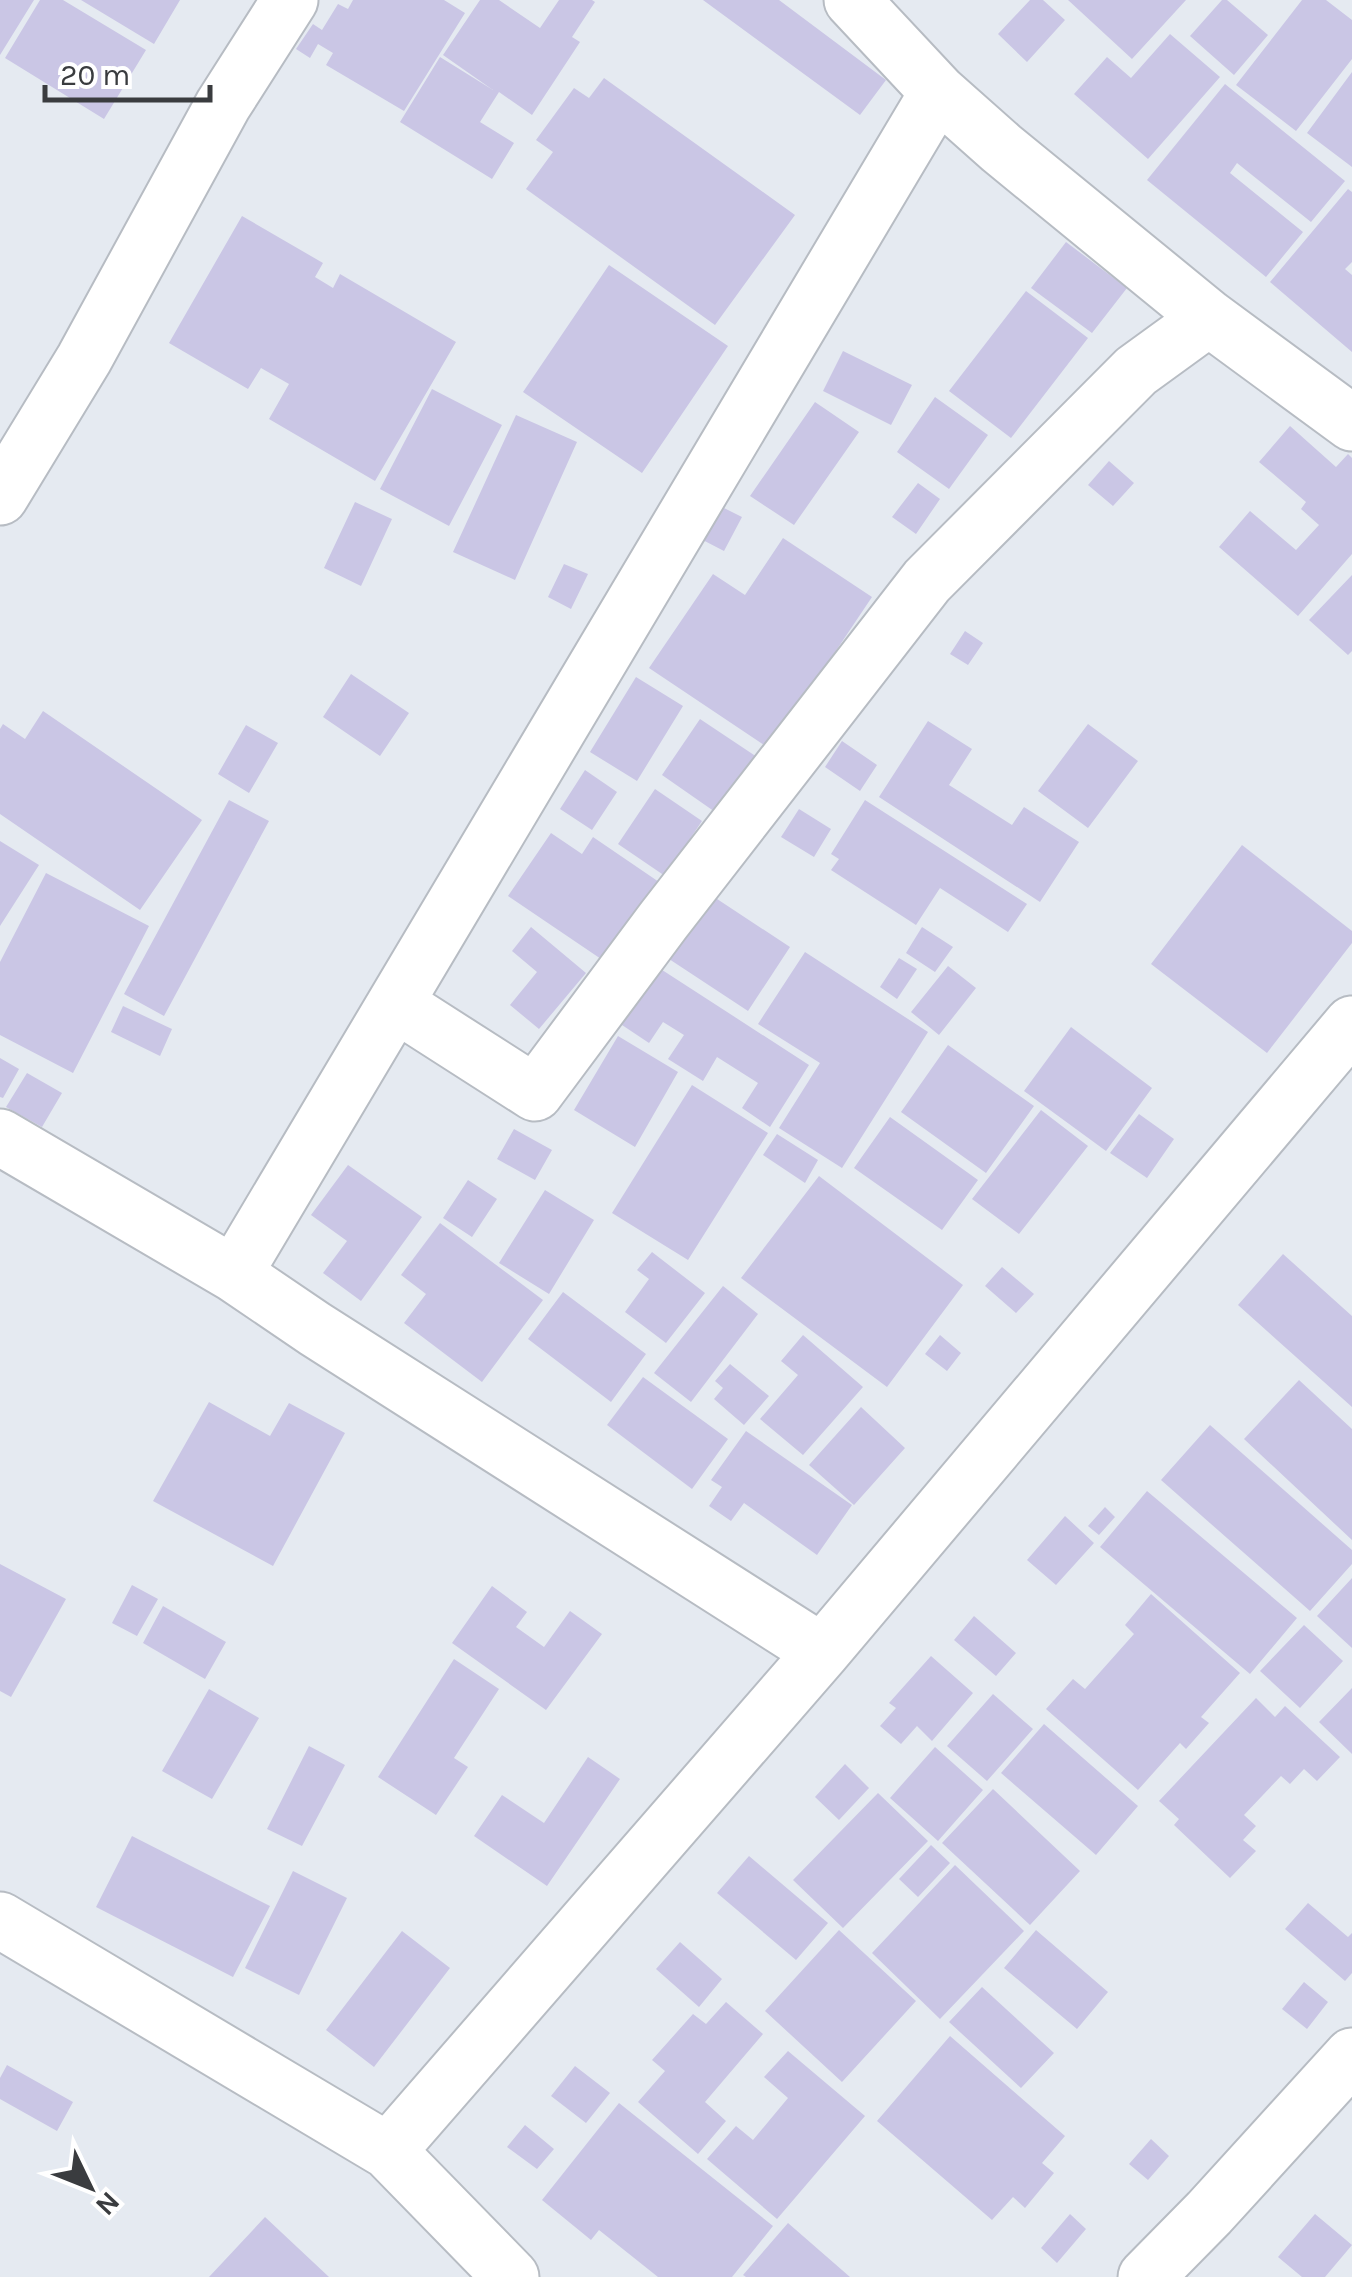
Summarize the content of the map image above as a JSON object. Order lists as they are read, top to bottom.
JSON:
{
  "scale_bar": "20 m",
  "north": "bottom right"
}
